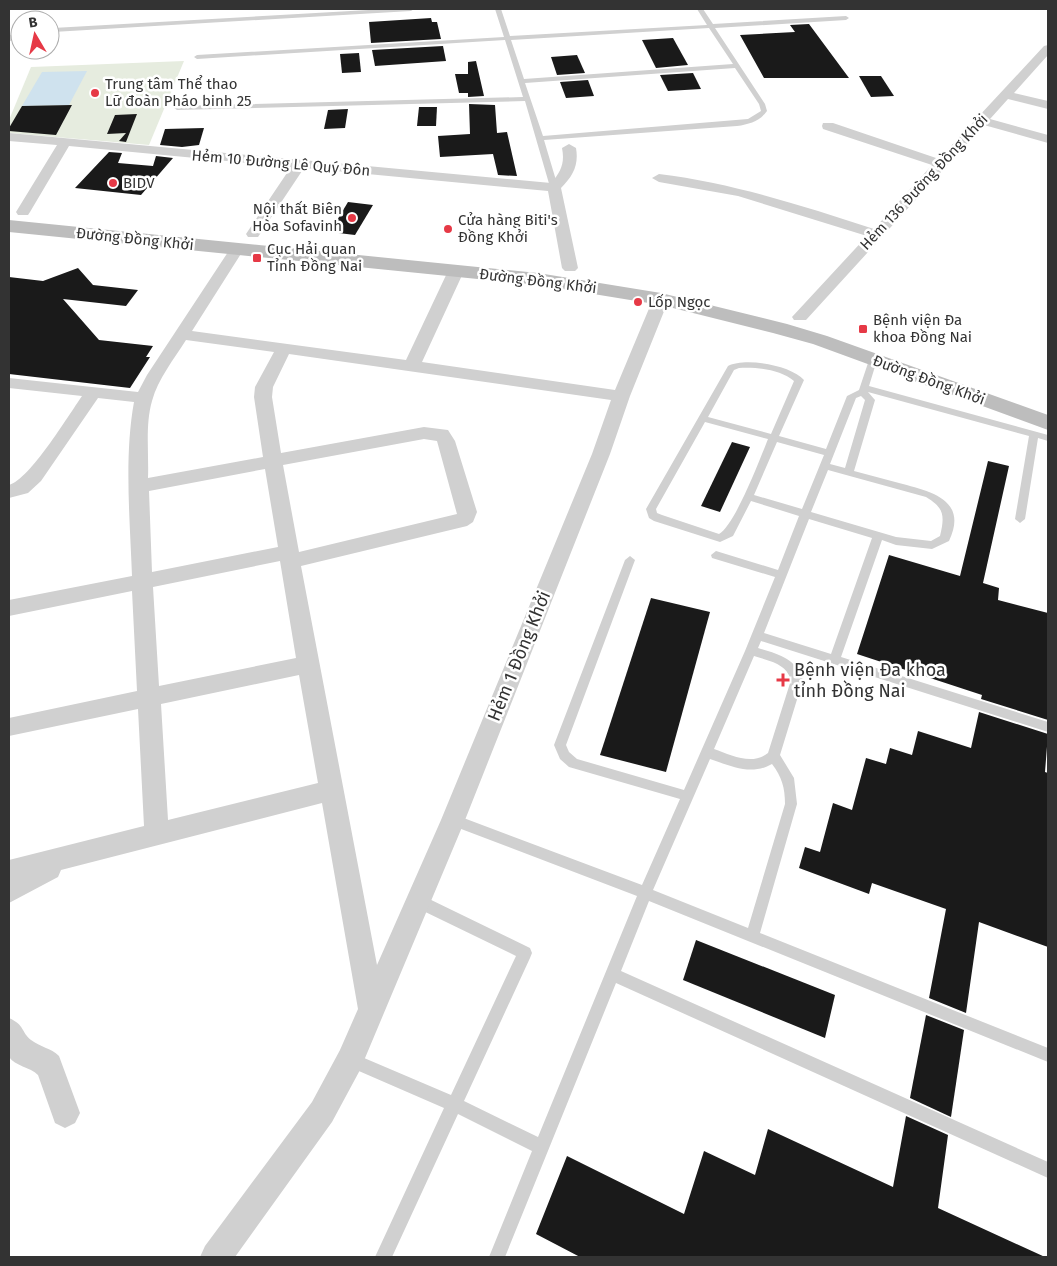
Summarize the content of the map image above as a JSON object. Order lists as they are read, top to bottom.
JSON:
{
  "streets": {
    "main road": ["Đường Đồng Khởi"],
    "street": ["Hẻm 10 Đường Lê Quý Đôn", "Hẻm 136 Đường Đồng Khởi", "Hẻm 1 Đồng Khởi"]
  },
  "crossings": [
    ["Hẻm 136 Đường Đồng Khởi", "Đường Đồng Khởi"],
    ["Đường Đồng Khởi", "Hẻm 1 Đồng Khởi"]
  ],
  "places": {
    "other": [
      "Trung tâm Thể thao Lữ đoàn Pháo binh 25",
      "BIDV",
      "Nội thất Biên Hòa Sofavinh",
      "Cửa hàng Biti's Đồng Khởi",
      "Lốp Ngọc"
    ],
    "transit": ["Cục Hải quan Tỉnh Đồng Nai", "Bệnh viện Đa khoa Đồng Nai"],
    "health": ["Bệnh viện Đa khoa tỉnh Đồng Nai"]
  },
  "north": "top"
}
